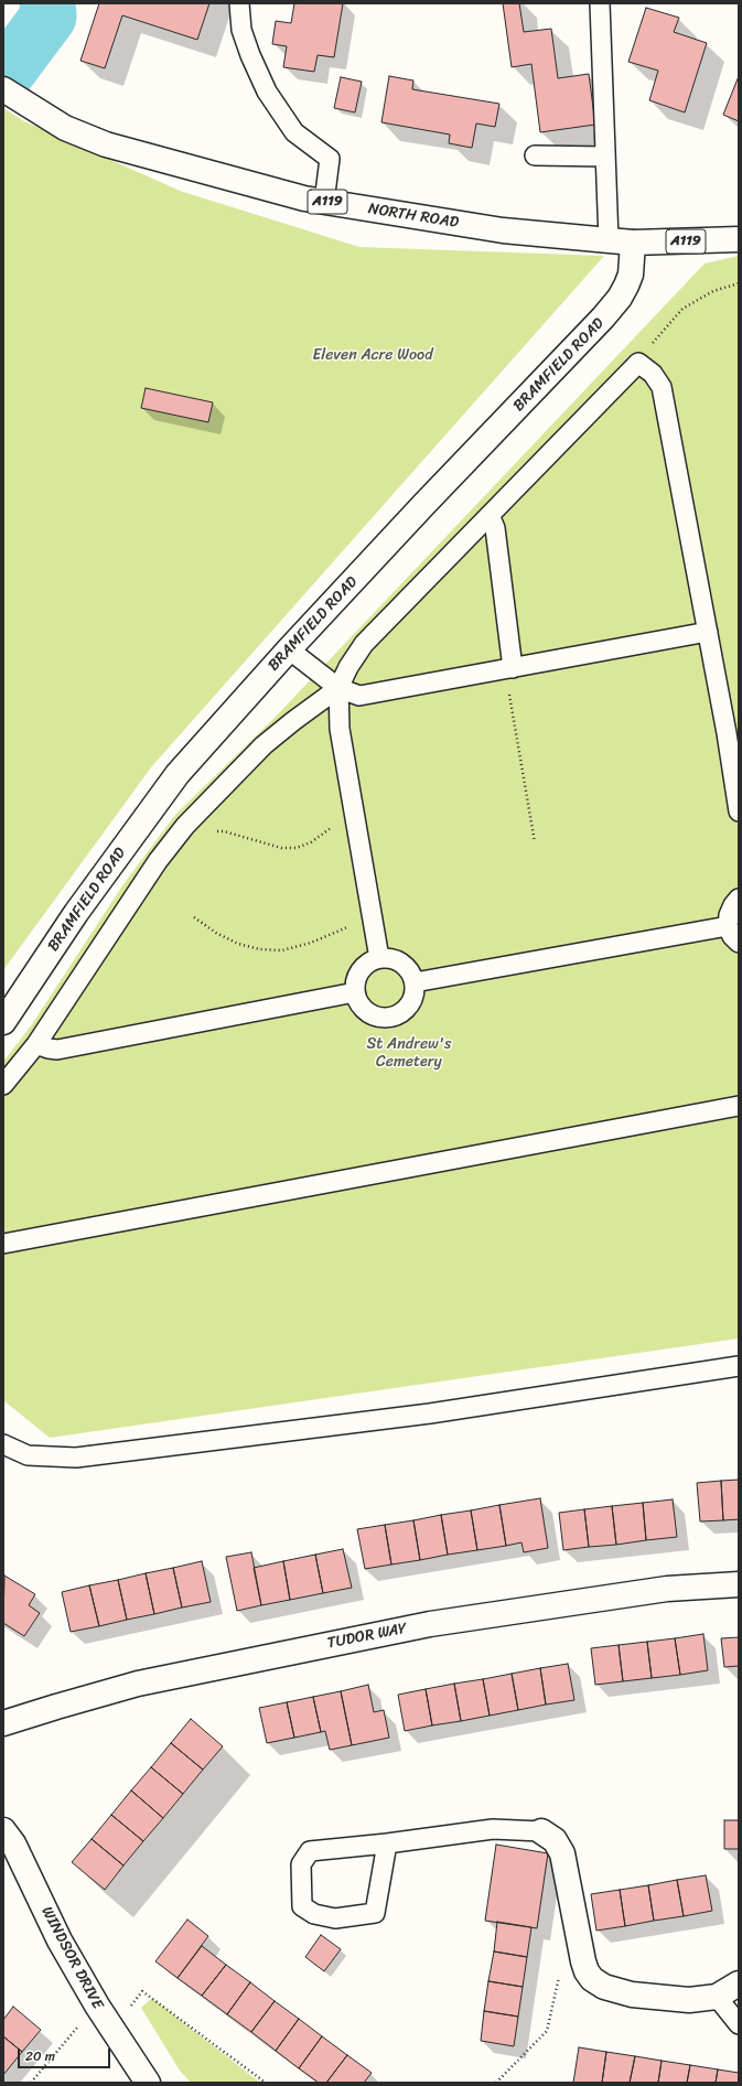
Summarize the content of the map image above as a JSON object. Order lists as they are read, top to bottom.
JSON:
{
  "streets": {
    "street": [
      "A119",
      "NORTH ROAD",
      "BRAMFIELD ROAD",
      "TUDOR WAY",
      "WINDSOR DRIVE"
    ]
  },
  "crossings": [
    ["NORTH ROAD", "BRAMFIELD ROAD"]
  ],
  "parks": ["Eleven Acre Wood", "St Andrew's Cemetery"],
  "scale_bar": "20 m"
}
